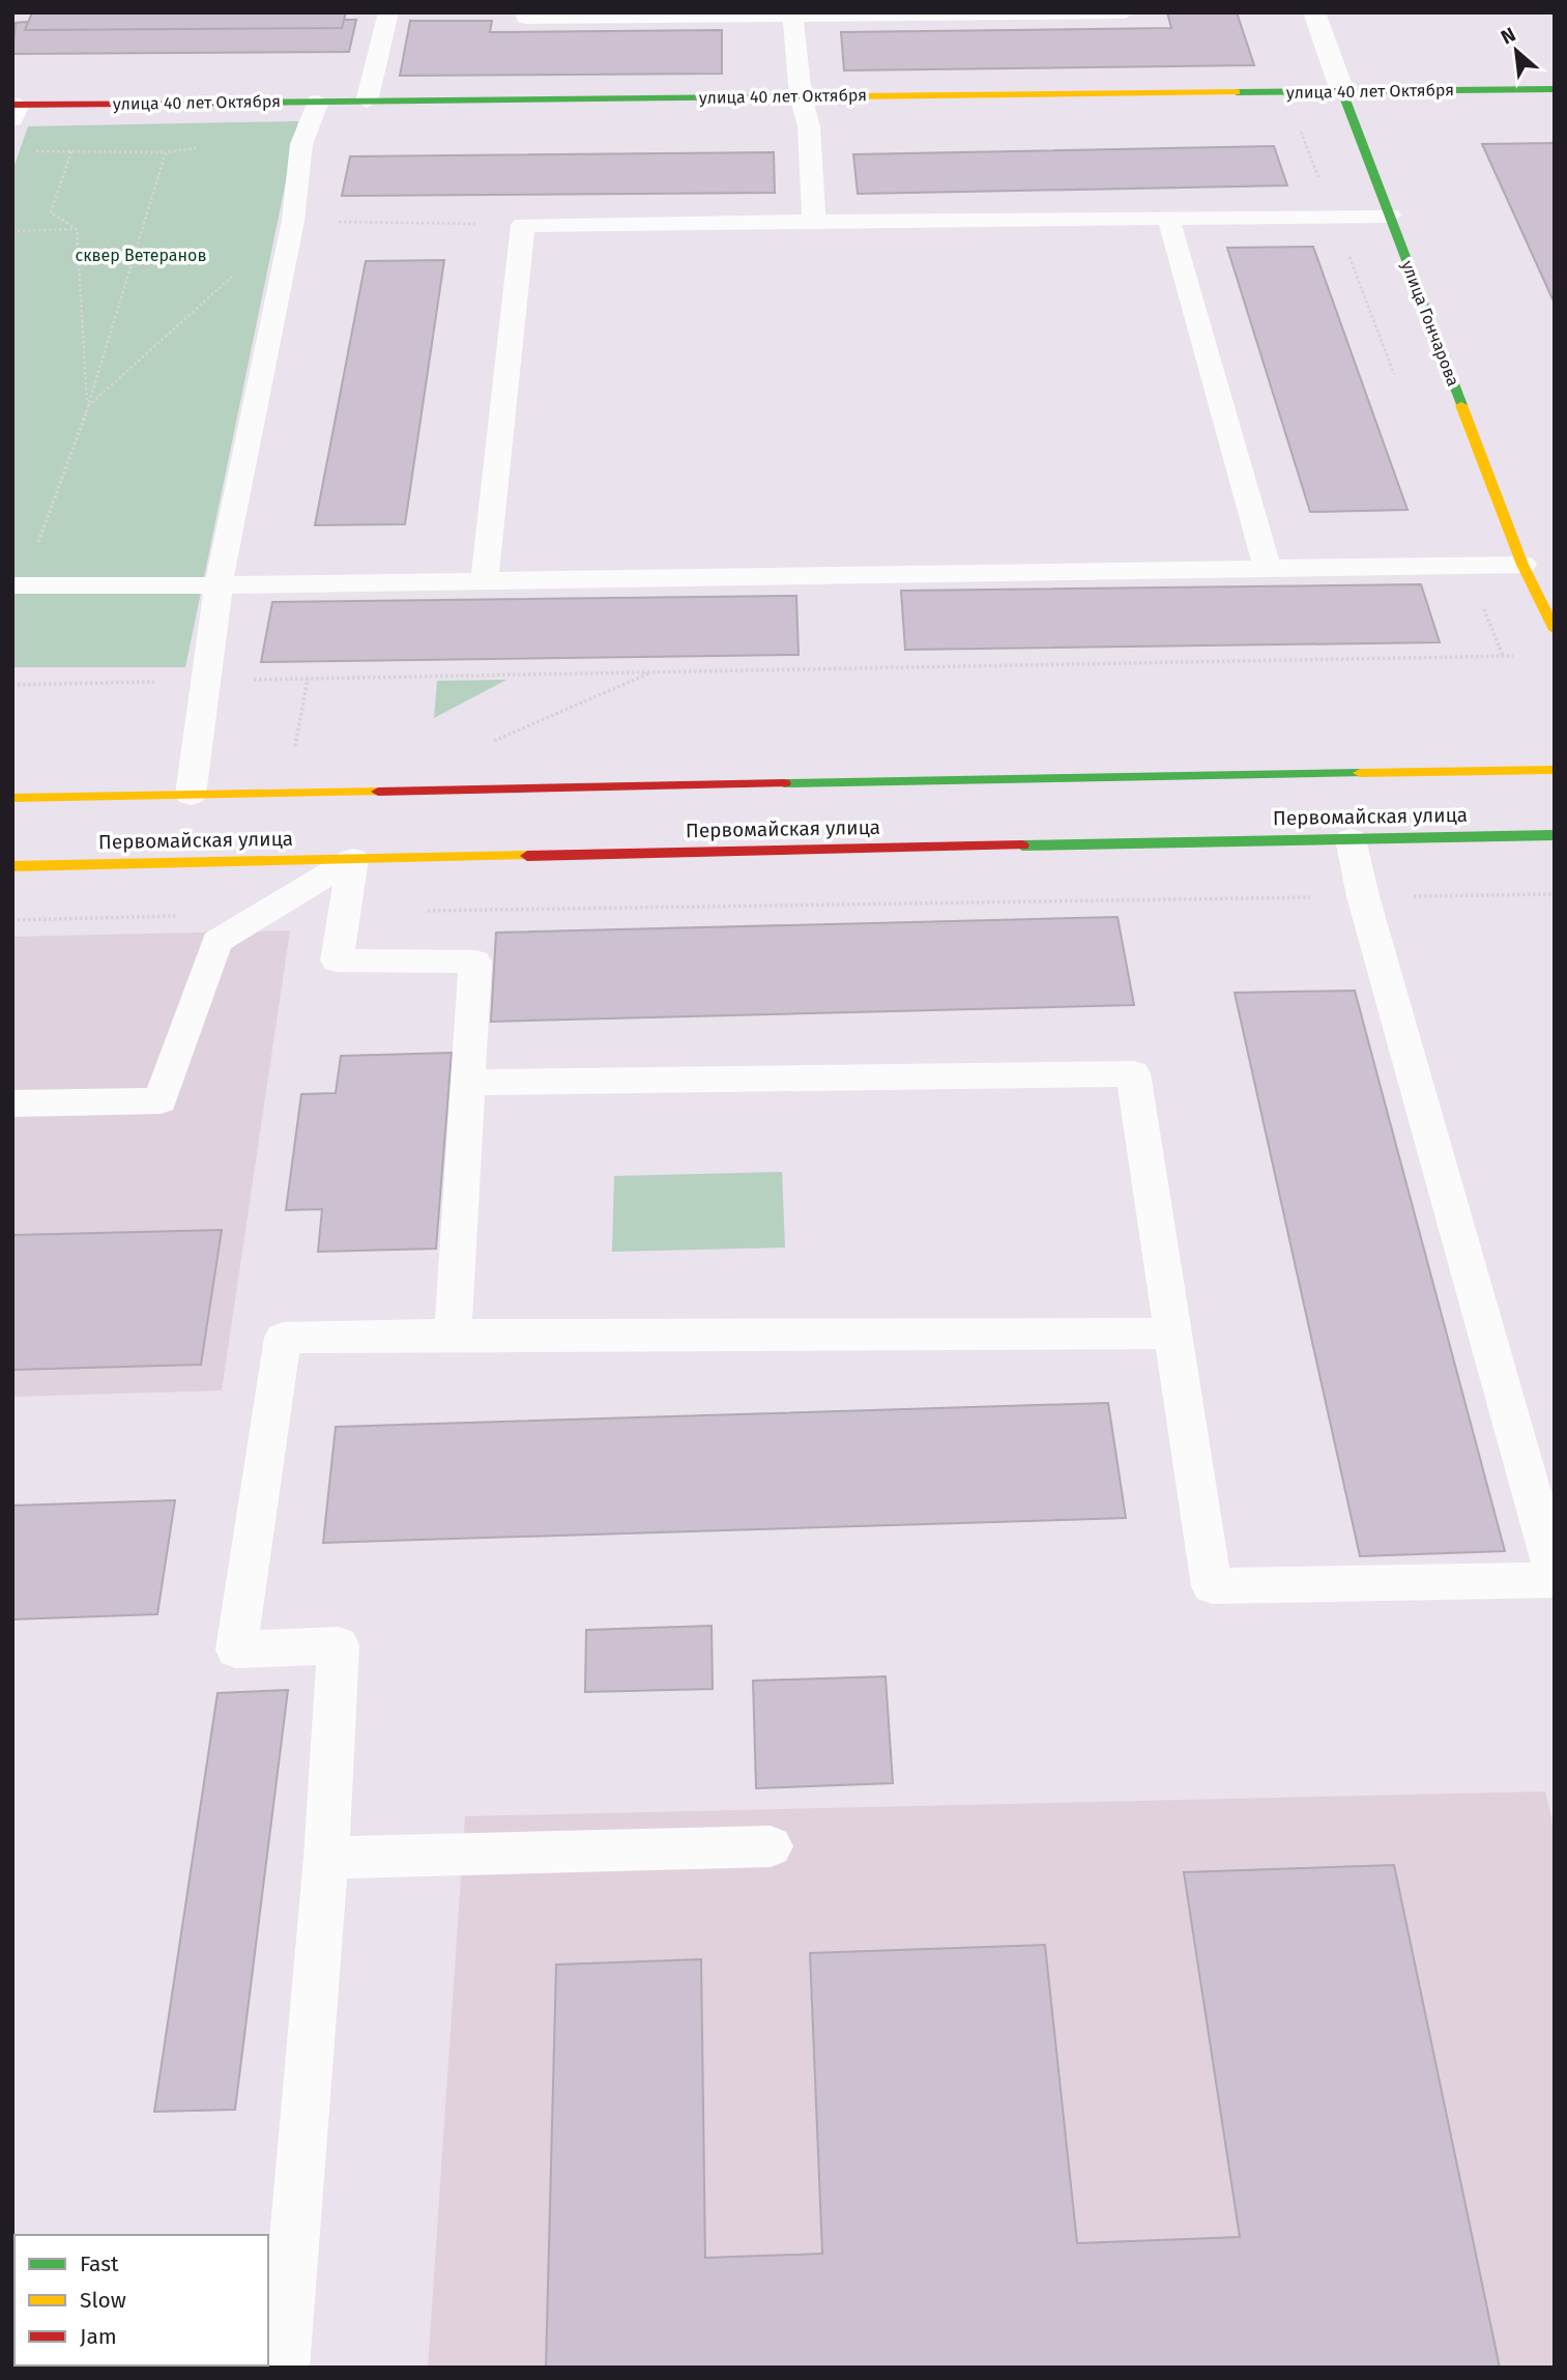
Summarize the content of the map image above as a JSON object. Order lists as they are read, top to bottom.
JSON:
{
  "streets": {
    "street": ["улица 40 лет Октября", "улица Гончарова", "Первомайская улица"]
  },
  "crossings": [
    ["улица 40 лет Октября", "улица Гончарова"]
  ],
  "parks": ["сквер Ветеранов"],
  "legend": ["Fast", "Slow", "Jam"],
  "north": "top left"
}
